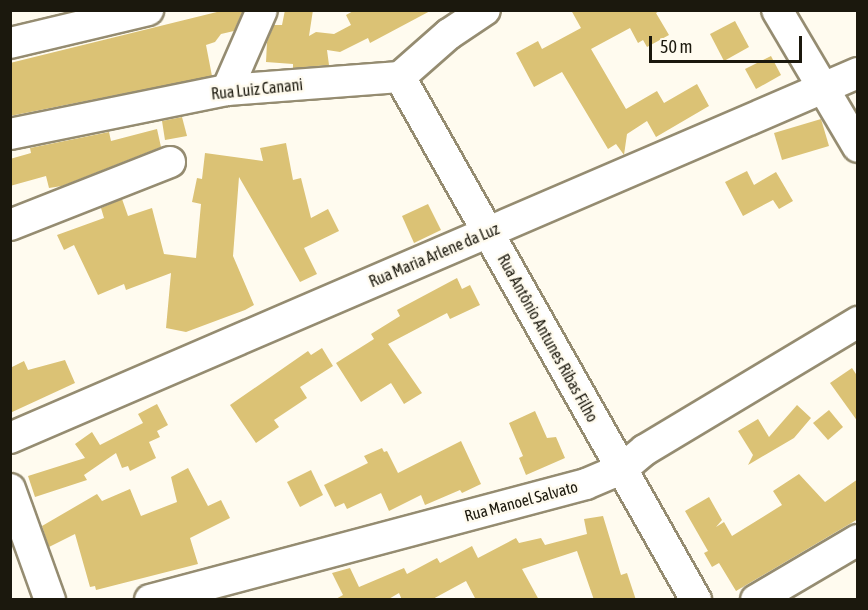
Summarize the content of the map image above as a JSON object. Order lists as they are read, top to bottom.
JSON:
{
  "streets": {
    "street": [
      "Rua Luiz Canani",
      "Rua Maria Arlene da Luz",
      "Rua Antônio Antunes Ribas Filho",
      "Rua Manoel Salvato"
    ]
  },
  "crossings": [
    ["Rua Luiz Canani", "Rua Antônio Antunes Ribas Filho"],
    ["Rua Maria Arlene da Luz", "Rua Antônio Antunes Ribas Filho"],
    ["Rua Antônio Antunes Ribas Filho", "Rua Manoel Salvato"]
  ],
  "scale_bar": "50 m"
}
